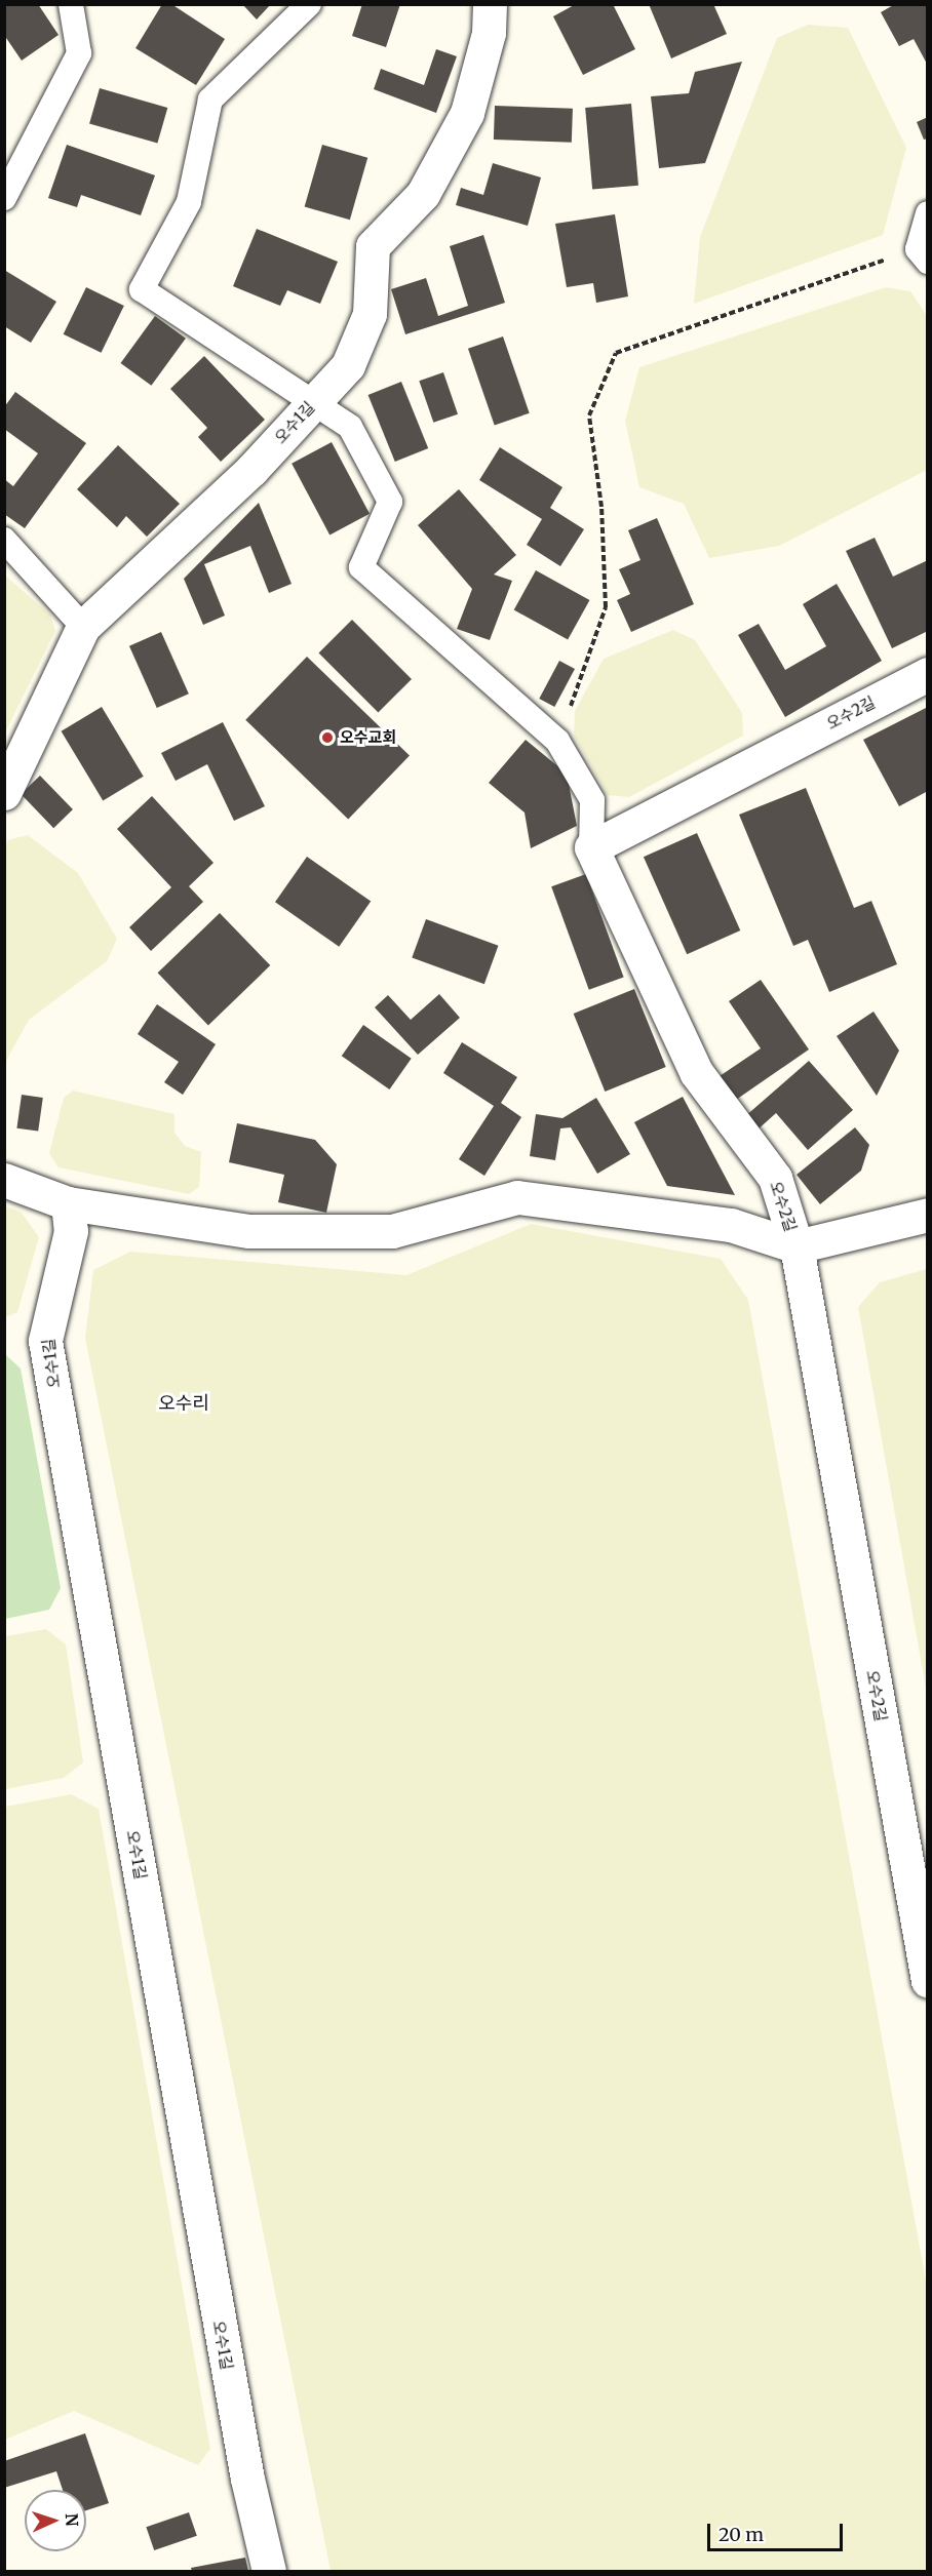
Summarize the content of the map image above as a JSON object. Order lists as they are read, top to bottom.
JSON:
{
  "streets": {
    "street": ["오수1길", "오수2길"]
  },
  "districts": ["오수리"],
  "places": ["오수교회"],
  "scale_bar": "20 m",
  "north": "right"
}
